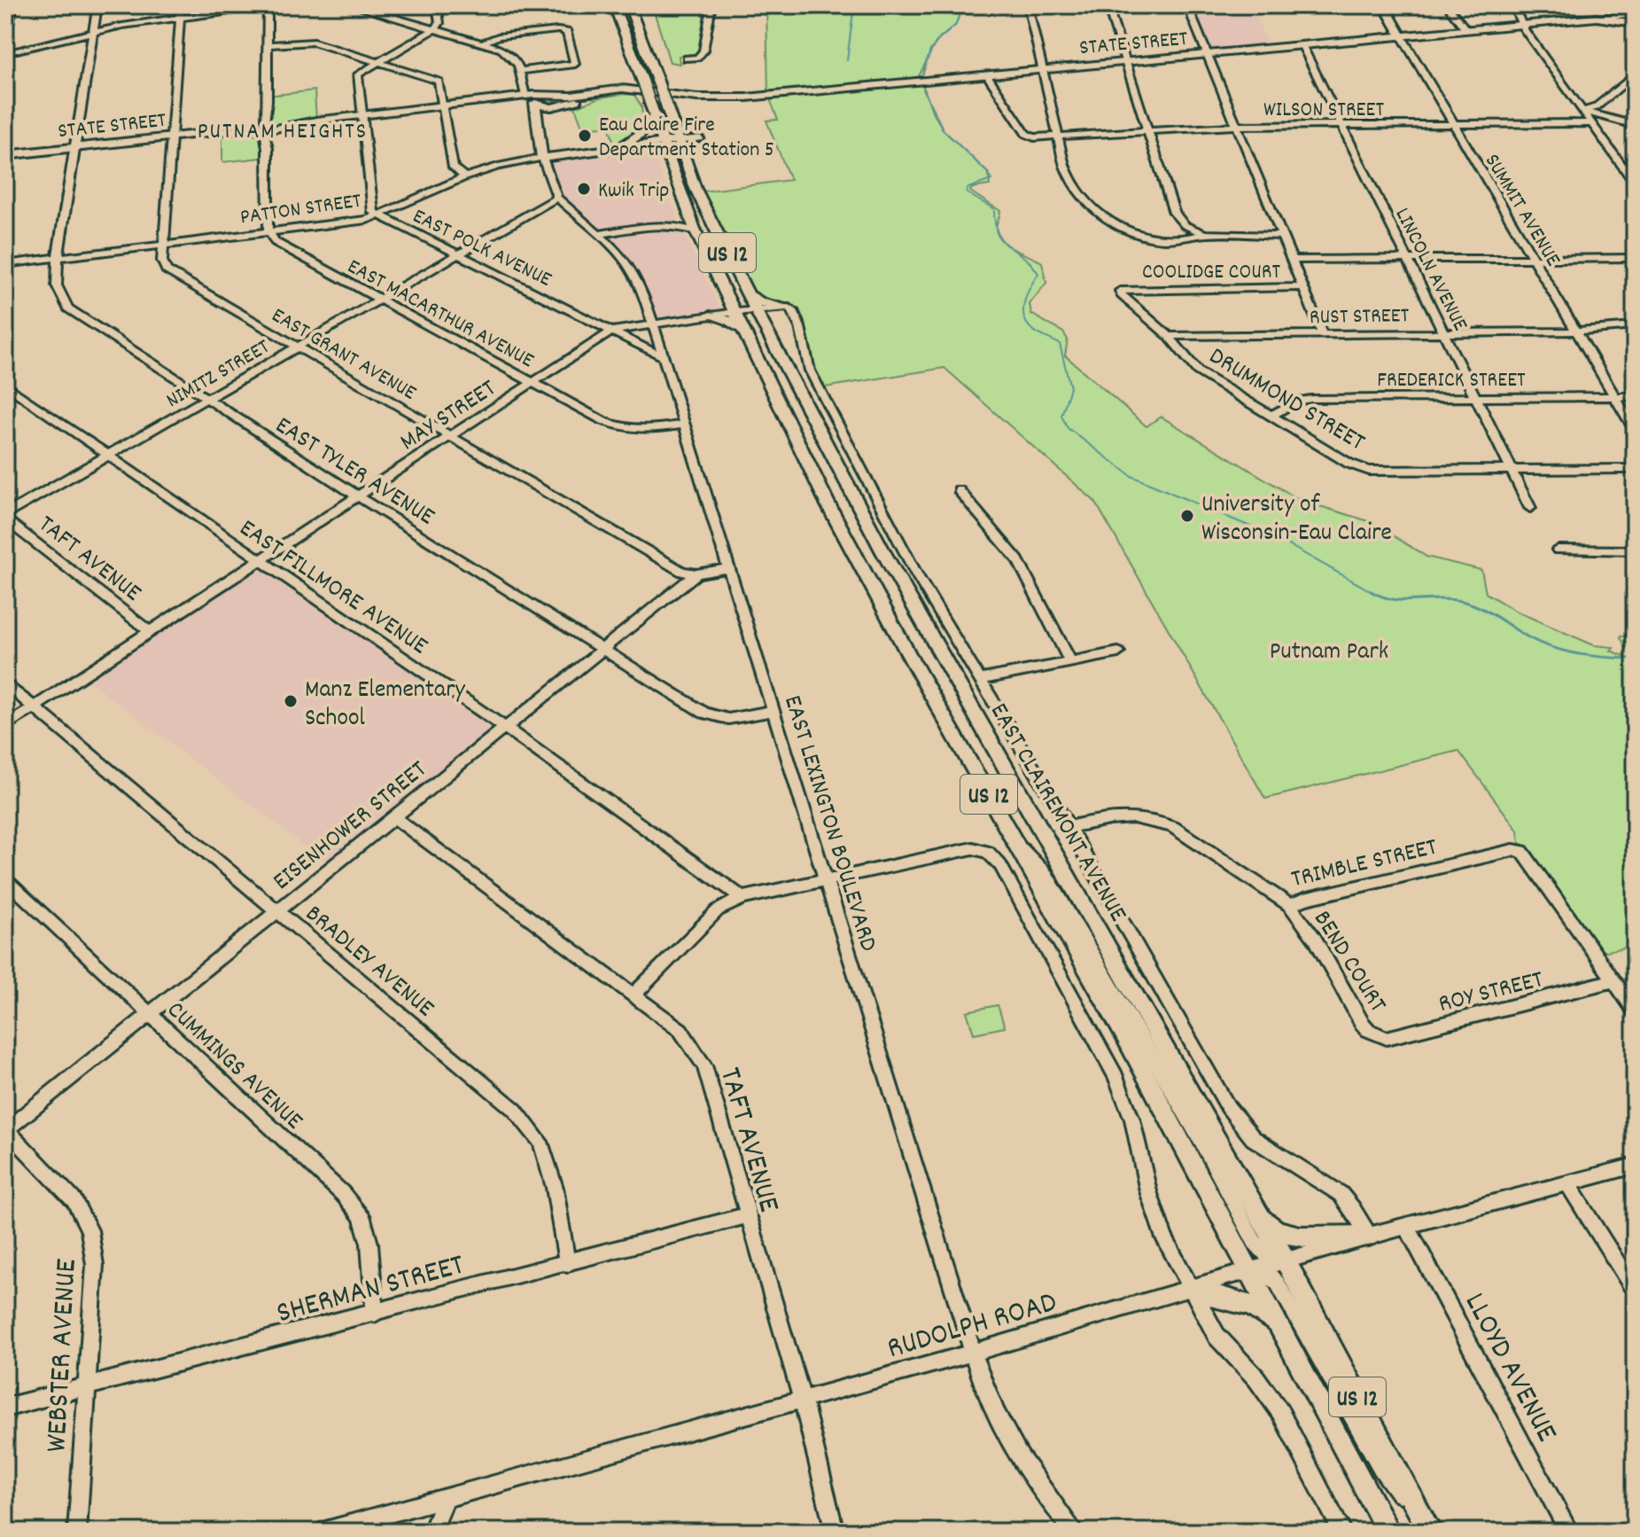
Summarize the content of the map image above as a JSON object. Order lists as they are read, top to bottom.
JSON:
{
  "streets": {
    "main road": [
      "STATE STREET",
      "PATTON STREET",
      "SUMMIT AVENUE",
      "US 12",
      "EAST CLAIREMONT AVENUE",
      "EAST LEXINGTON BOULEVARD"
    ],
    "street": [
      "WILSON STREET",
      "EAST POLK AVENUE",
      "LINCOLN AVENUE",
      "COOLIDGE COURT",
      "EAST MACARTHUR AVENUE",
      "RUST STREET",
      "EAST GRANT AVENUE",
      "NIMITZ STREET",
      "FREDERICK STREET",
      "DRUMMOND STREET",
      "MAY STREET",
      "EAST TYLER AVENUE",
      "TAFT AVENUE",
      "EAST FILLMORE AVENUE",
      "EISENHOWER STREET",
      "TRIMBLE STREET",
      "BRADLEY AVENUE",
      "BEND COURT",
      "ROY STREET",
      "CUMMINGS AVENUE",
      "SHERMAN STREET",
      "RUDOLPH ROAD",
      "WEBSTER AVENUE",
      "LLOYD AVENUE"
    ]
  },
  "crossings": [
    ["STATE STREET", "WILSON STREET"],
    ["STATE STREET", "SUMMIT AVENUE"],
    ["STATE STREET", "EAST POLK AVENUE"],
    ["STATE STREET", "LINCOLN AVENUE"],
    ["STATE STREET", "EAST GRANT AVENUE"],
    ["STATE STREET", "EAST TYLER AVENUE"],
    ["STATE STREET", "EAST LEXINGTON BOULEVARD"],
    ["WILSON STREET", "SUMMIT AVENUE"],
    ["WILSON STREET", "LINCOLN AVENUE"],
    ["PATTON STREET", "EAST POLK AVENUE"],
    ["PATTON STREET", "US 12"],
    ["PATTON STREET", "EAST MACARTHUR AVENUE"],
    ["PATTON STREET", "EAST GRANT AVENUE"],
    ["PATTON STREET", "EAST TYLER AVENUE"],
    ["PATTON STREET", "EAST CLAIREMONT AVENUE"],
    ["PATTON STREET", "EAST LEXINGTON BOULEVARD"],
    ["SUMMIT AVENUE", "RUST STREET"],
    ["SUMMIT AVENUE", "FREDERICK STREET"],
    ["EAST POLK AVENUE", "NIMITZ STREET"],
    ["EAST POLK AVENUE", "MAY STREET"],
    ["EAST POLK AVENUE", "EAST LEXINGTON BOULEVARD"],
    ["US 12", "MAY STREET"],
    ["US 12", "RUDOLPH ROAD"],
    ["LINCOLN AVENUE", "RUST STREET"],
    ["LINCOLN AVENUE", "FREDERICK STREET"],
    ["LINCOLN AVENUE", "DRUMMOND STREET"],
    ["COOLIDGE COURT", "DRUMMOND STREET"],
    ["EAST MACARTHUR AVENUE", "NIMITZ STREET"],
    ["EAST MACARTHUR AVENUE", "MAY STREET"],
    ["EAST MACARTHUR AVENUE", "EAST LEXINGTON BOULEVARD"],
    ["RUST STREET", "DRUMMOND STREET"],
    ["EAST GRANT AVENUE", "NIMITZ STREET"],
    ["EAST GRANT AVENUE", "MAY STREET"],
    ["EAST GRANT AVENUE", "EISENHOWER STREET"],
    ["NIMITZ STREET", "EAST TYLER AVENUE"],
    ["NIMITZ STREET", "EAST FILLMORE AVENUE"],
    ["NIMITZ STREET", "EAST LEXINGTON BOULEVARD"],
    ["FREDERICK STREET", "DRUMMOND STREET"],
    ["MAY STREET", "EAST TYLER AVENUE"],
    ["MAY STREET", "TAFT AVENUE"],
    ["MAY STREET", "EAST FILLMORE AVENUE"],
    ["MAY STREET", "EAST CLAIREMONT AVENUE"],
    ["MAY STREET", "EAST LEXINGTON BOULEVARD"],
    ["MAY STREET", "BRADLEY AVENUE"],
    ["EAST TYLER AVENUE", "EAST LEXINGTON BOULEVARD"],
    ["EAST TYLER AVENUE", "EISENHOWER STREET"],
    ["TAFT AVENUE", "EISENHOWER STREET"],
    ["TAFT AVENUE", "SHERMAN STREET"],
    ["TAFT AVENUE", "RUDOLPH ROAD"],
    ["EAST FILLMORE AVENUE", "EISENHOWER STREET"],
    ["EAST CLAIREMONT AVENUE", "RUDOLPH ROAD"],
    ["EAST LEXINGTON BOULEVARD", "EISENHOWER STREET"],
    ["EAST LEXINGTON BOULEVARD", "RUDOLPH ROAD"],
    ["EISENHOWER STREET", "BRADLEY AVENUE"],
    ["EISENHOWER STREET", "CUMMINGS AVENUE"],
    ["EISENHOWER STREET", "WEBSTER AVENUE"],
    ["TRIMBLE STREET", "BEND COURT"],
    ["TRIMBLE STREET", "ROY STREET"],
    ["BRADLEY AVENUE", "SHERMAN STREET"],
    ["BEND COURT", "ROY STREET"],
    ["CUMMINGS AVENUE", "SHERMAN STREET"],
    ["SHERMAN STREET", "WEBSTER AVENUE"],
    ["RUDOLPH ROAD", "LLOYD AVENUE"]
  ],
  "districts": ["PUTNAM HEIGHTS"],
  "parks": ["Putnam Park"],
  "places": [
    "Eau Claire Fire Department Station 5",
    "Kwik Trip",
    "University of Wisconsin-Eau Claire",
    "Manz Elementary School"
  ]
}
